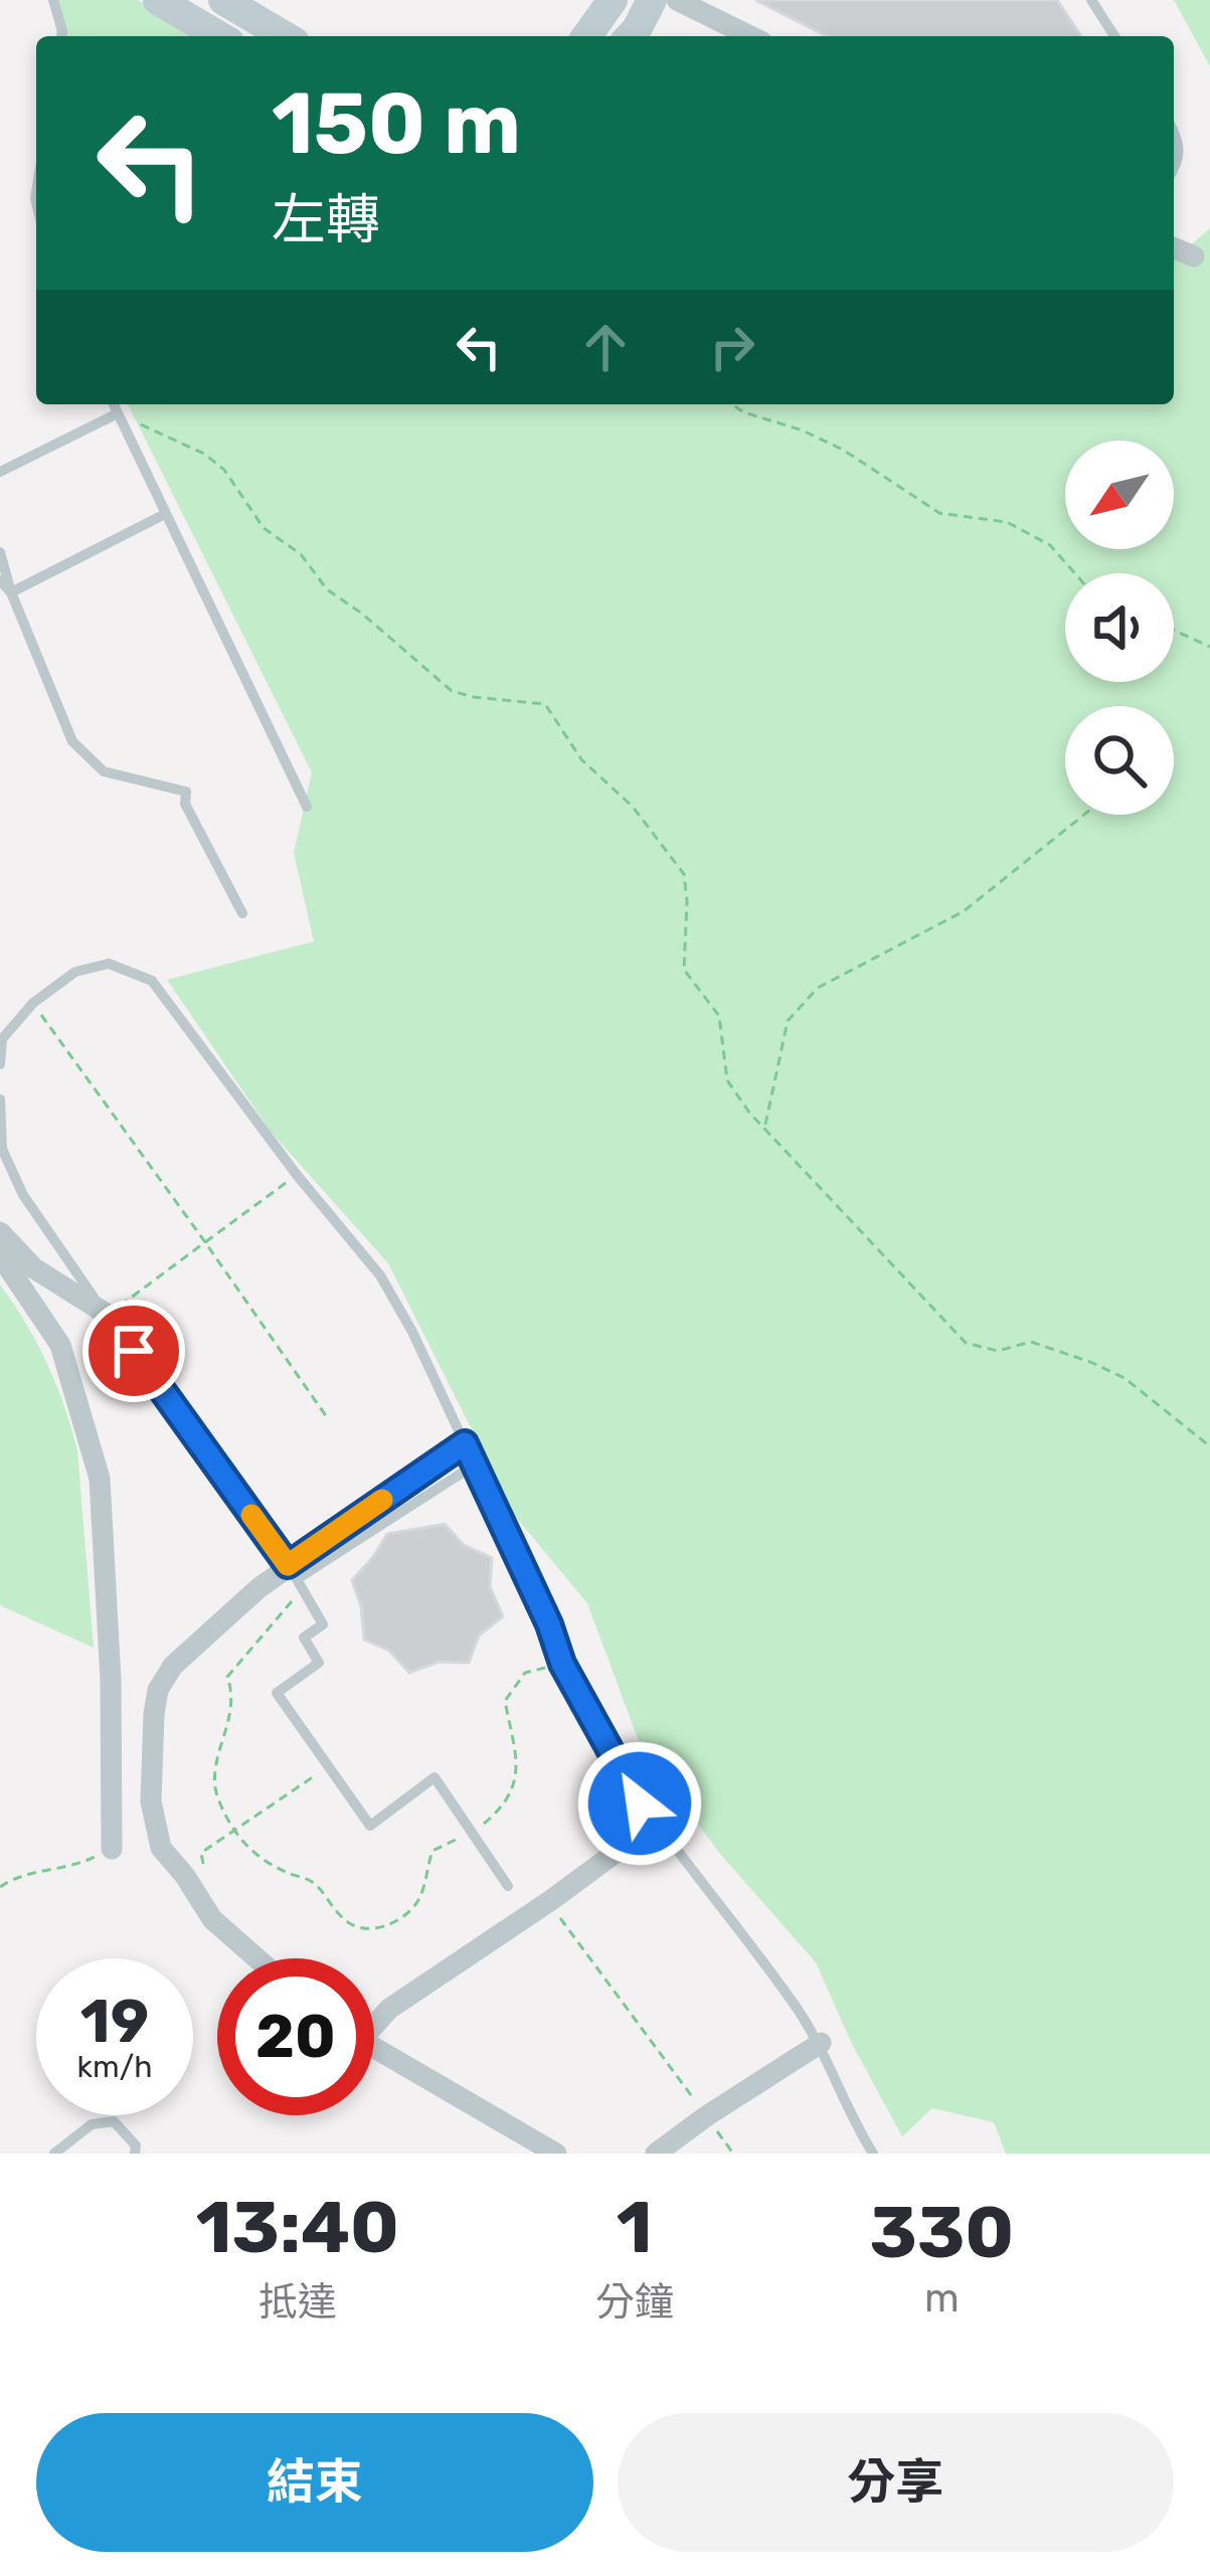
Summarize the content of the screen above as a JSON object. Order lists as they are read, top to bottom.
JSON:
{
  "north": "bottom left",
  "page": {
    "turn": ["150 m", "左轉"],
    "speed": "19 km/h",
    "limit": "20",
    "eta": [
      "13:40",
      "抵達",
      "1",
      "分鐘",
      "330",
      "m"
    ],
    "buttons": ["結束", "分享"]
  }
}
